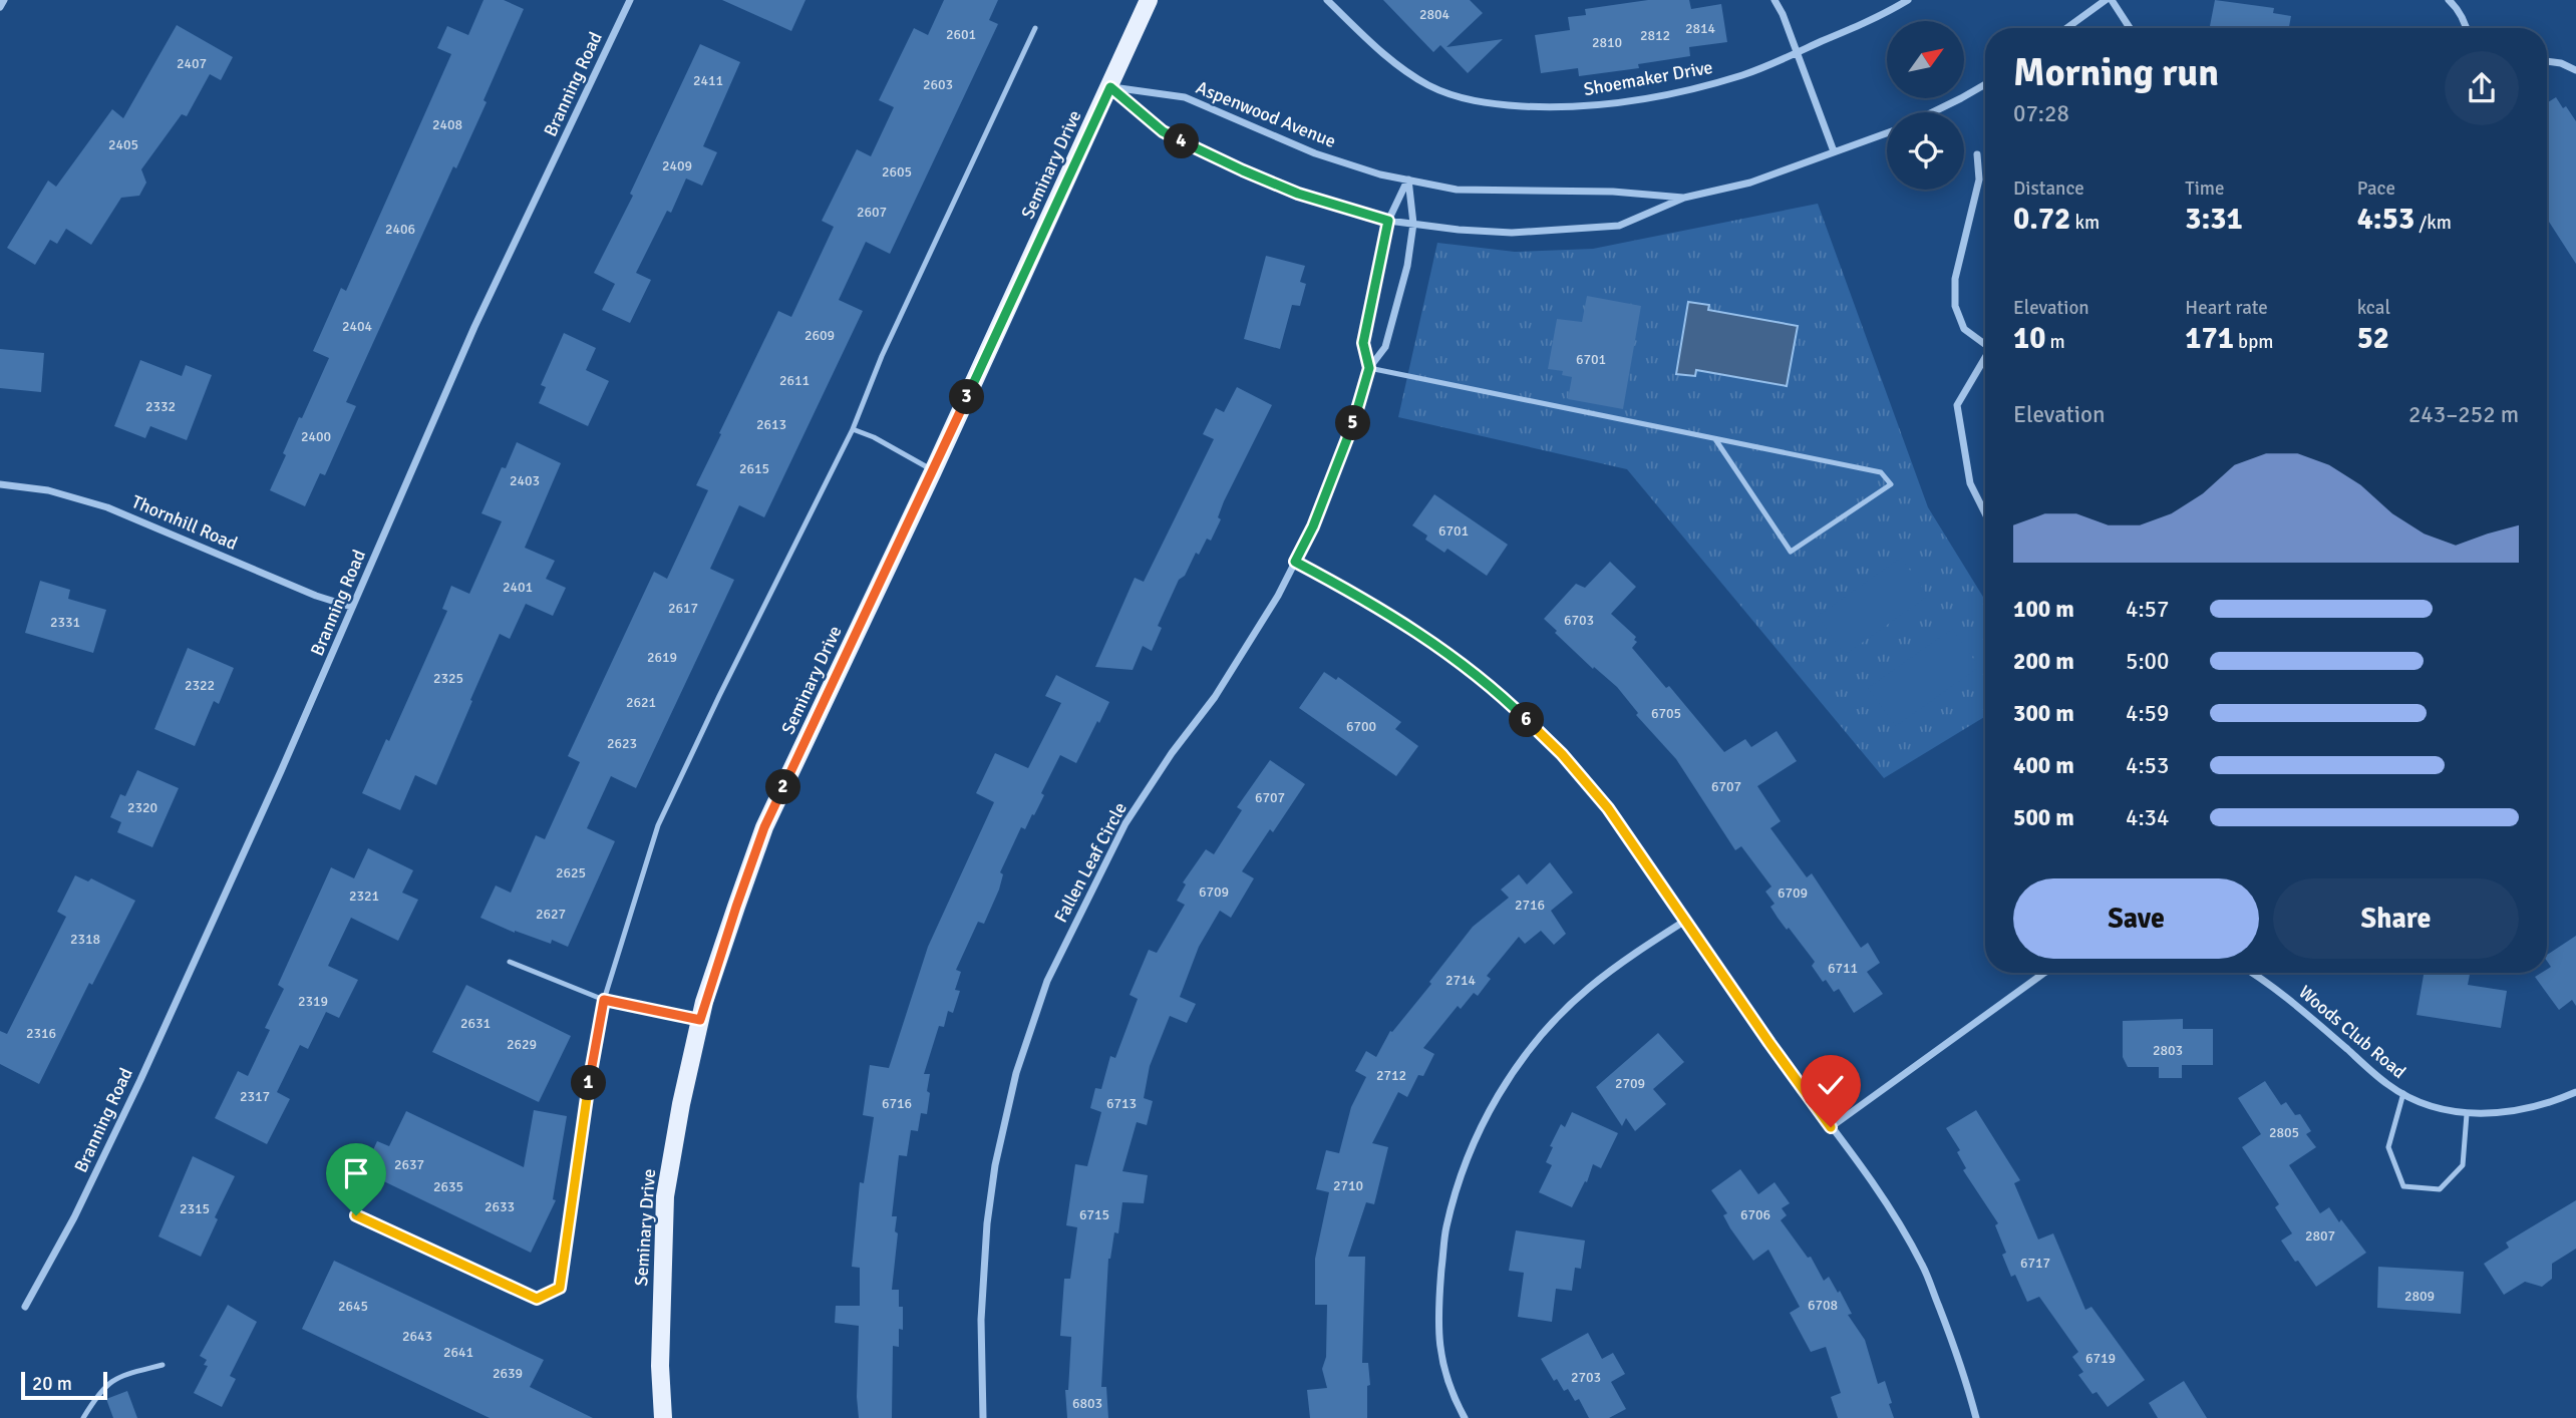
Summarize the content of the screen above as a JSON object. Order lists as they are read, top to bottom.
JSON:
{
  "streets": {
    "main road": ["Seminary Drive"],
    "street": [
      "Shoemaker Drive",
      "Branning Road",
      "Aspenwood Avenue",
      "Thornhill Road",
      "Fallen Leaf Circle",
      "Woods Club Road"
    ]
  },
  "crossings": [
    ["Branning Road", "Thornhill Road"],
    ["Aspenwood Avenue", "Seminary Drive"],
    ["Aspenwood Avenue", "Fallen Leaf Circle"]
  ],
  "house_numbers": [
    "2804",
    "2814",
    "2601",
    "2812",
    "2810",
    "2407",
    "2411",
    "2603",
    "2408",
    "2405",
    "2409",
    "2605",
    "2607",
    "2406",
    "2404",
    "2609",
    "6701",
    "2611",
    "2332",
    "2613",
    "2400",
    "2615",
    "2403",
    "6701",
    "2401",
    "2617",
    "6703",
    "2331",
    "2619",
    "2325",
    "2322",
    "2621",
    "6705",
    "6700",
    "2623",
    "6707",
    "6707",
    "2320",
    "2625",
    "6709",
    "6709",
    "2321",
    "2716",
    "2627",
    "2318",
    "6711",
    "2714",
    "2319",
    "2631",
    "2316",
    "2629",
    "2803",
    "2712",
    "2709",
    "2317",
    "6716",
    "6713",
    "2805",
    "2637",
    "2710",
    "2635",
    "2633",
    "2315",
    "6715",
    "6706",
    "2807",
    "6717",
    "2809",
    "6708",
    "2645",
    "2643",
    "2641",
    "6719",
    "2639",
    "2703",
    "6803"
  ],
  "scale_bar": "20 m",
  "north": "top right",
  "page": {
    "heading": ["Morning run", "07:28"],
    "pins": [
      "4",
      "3",
      "5",
      "6",
      "2",
      "1"
    ],
    "stats": [
      ["Distance", "0.72 km"],
      ["Time", "3:31"],
      ["Pace", "4:53 /km"],
      ["Elevation", "10 m"],
      ["Heart rate", "171 bpm"],
      ["kcal", "52"]
    ],
    "chart": ["Elevation", "243–252 m"],
    "list": [
      {
        "name": "100 m",
        "note": "4:57"
      },
      {
        "name": "200 m",
        "note": "5:00"
      },
      {
        "name": "300 m",
        "note": "4:59"
      },
      {
        "name": "400 m",
        "note": "4:53"
      },
      {
        "name": "500 m",
        "note": "4:34"
      }
    ],
    "buttons": ["Save", "Share"],
    "scale": "20 m"
  }
}
